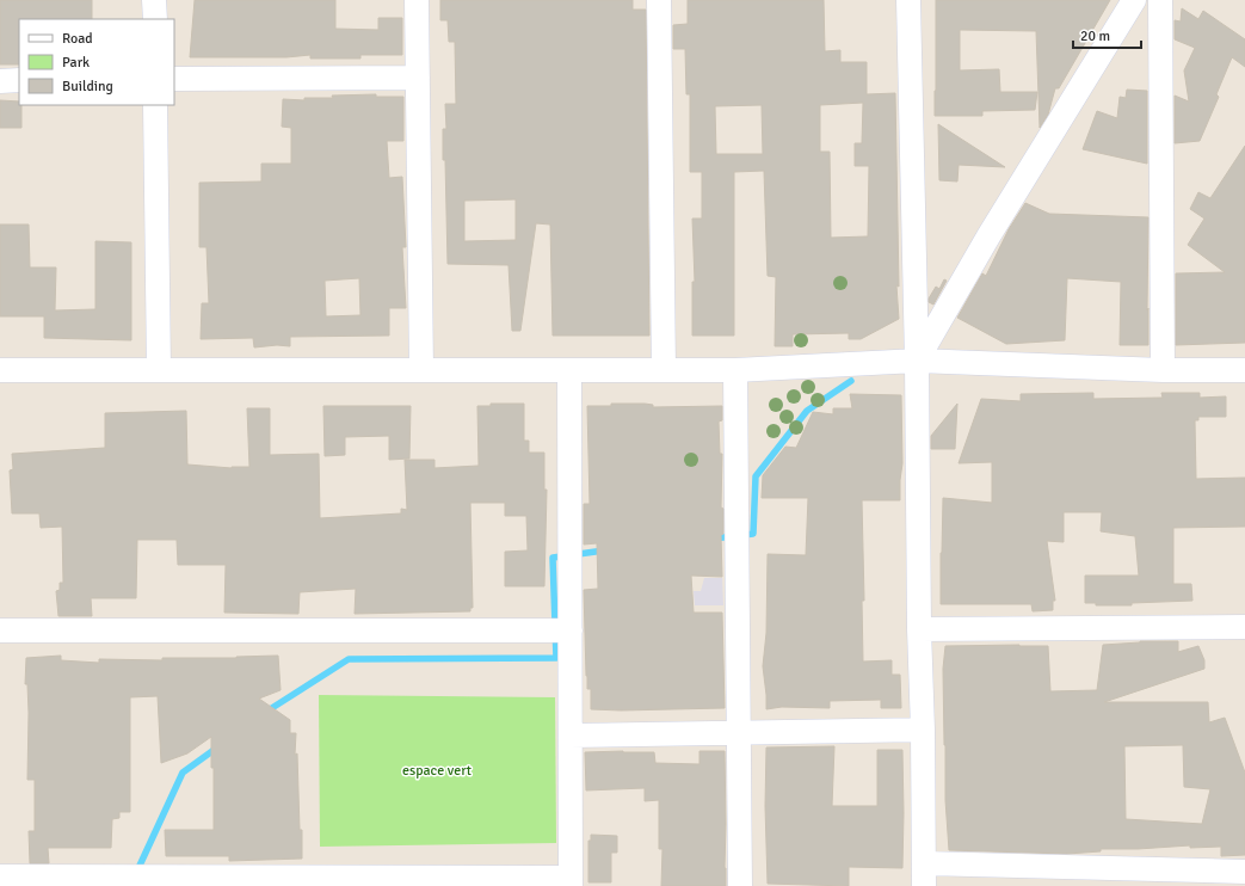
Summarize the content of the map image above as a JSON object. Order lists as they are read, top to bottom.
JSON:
{
  "parks": ["espace vert"],
  "legend": ["Road", "Park", "Building"],
  "scale_bar": "20 m"
}
